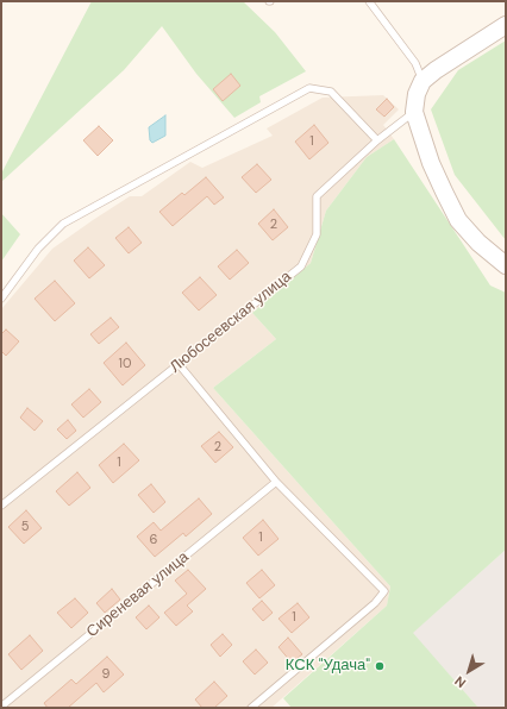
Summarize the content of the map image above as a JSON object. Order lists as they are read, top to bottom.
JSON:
{
  "streets": {
    "lane": ["Любосеевская улица", "Сиреневая улица"]
  },
  "places": ["КСК \"Удача\""],
  "house_numbers": [
    "1",
    "2",
    "10",
    "2",
    "1",
    "5",
    "1",
    "6",
    "1",
    "9"
  ],
  "north": "bottom left"
}
